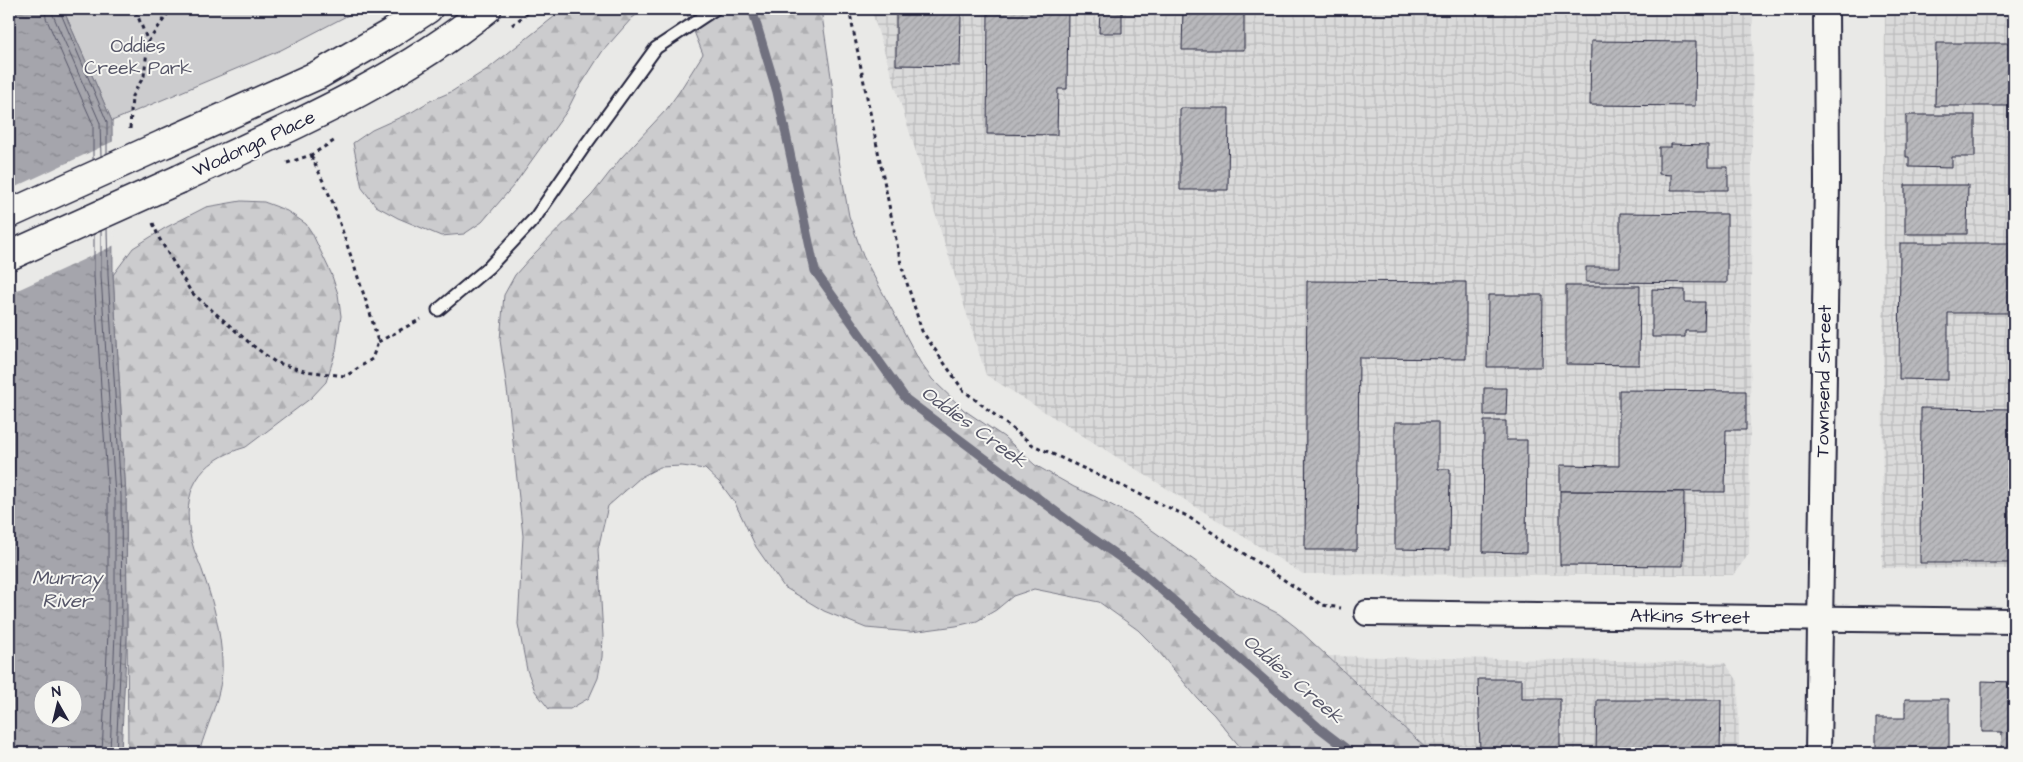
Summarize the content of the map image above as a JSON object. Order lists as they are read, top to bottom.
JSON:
{
  "streets": {
    "main road": ["Wodonga Place"],
    "street": ["Townsend Street", "Atkins Street"]
  },
  "crossings": [
    ["Townsend Street", "Atkins Street"]
  ],
  "water": ["Oddies Creek", "Murray River"],
  "parks": ["Oddies Creek Park"],
  "north": "top"
}
